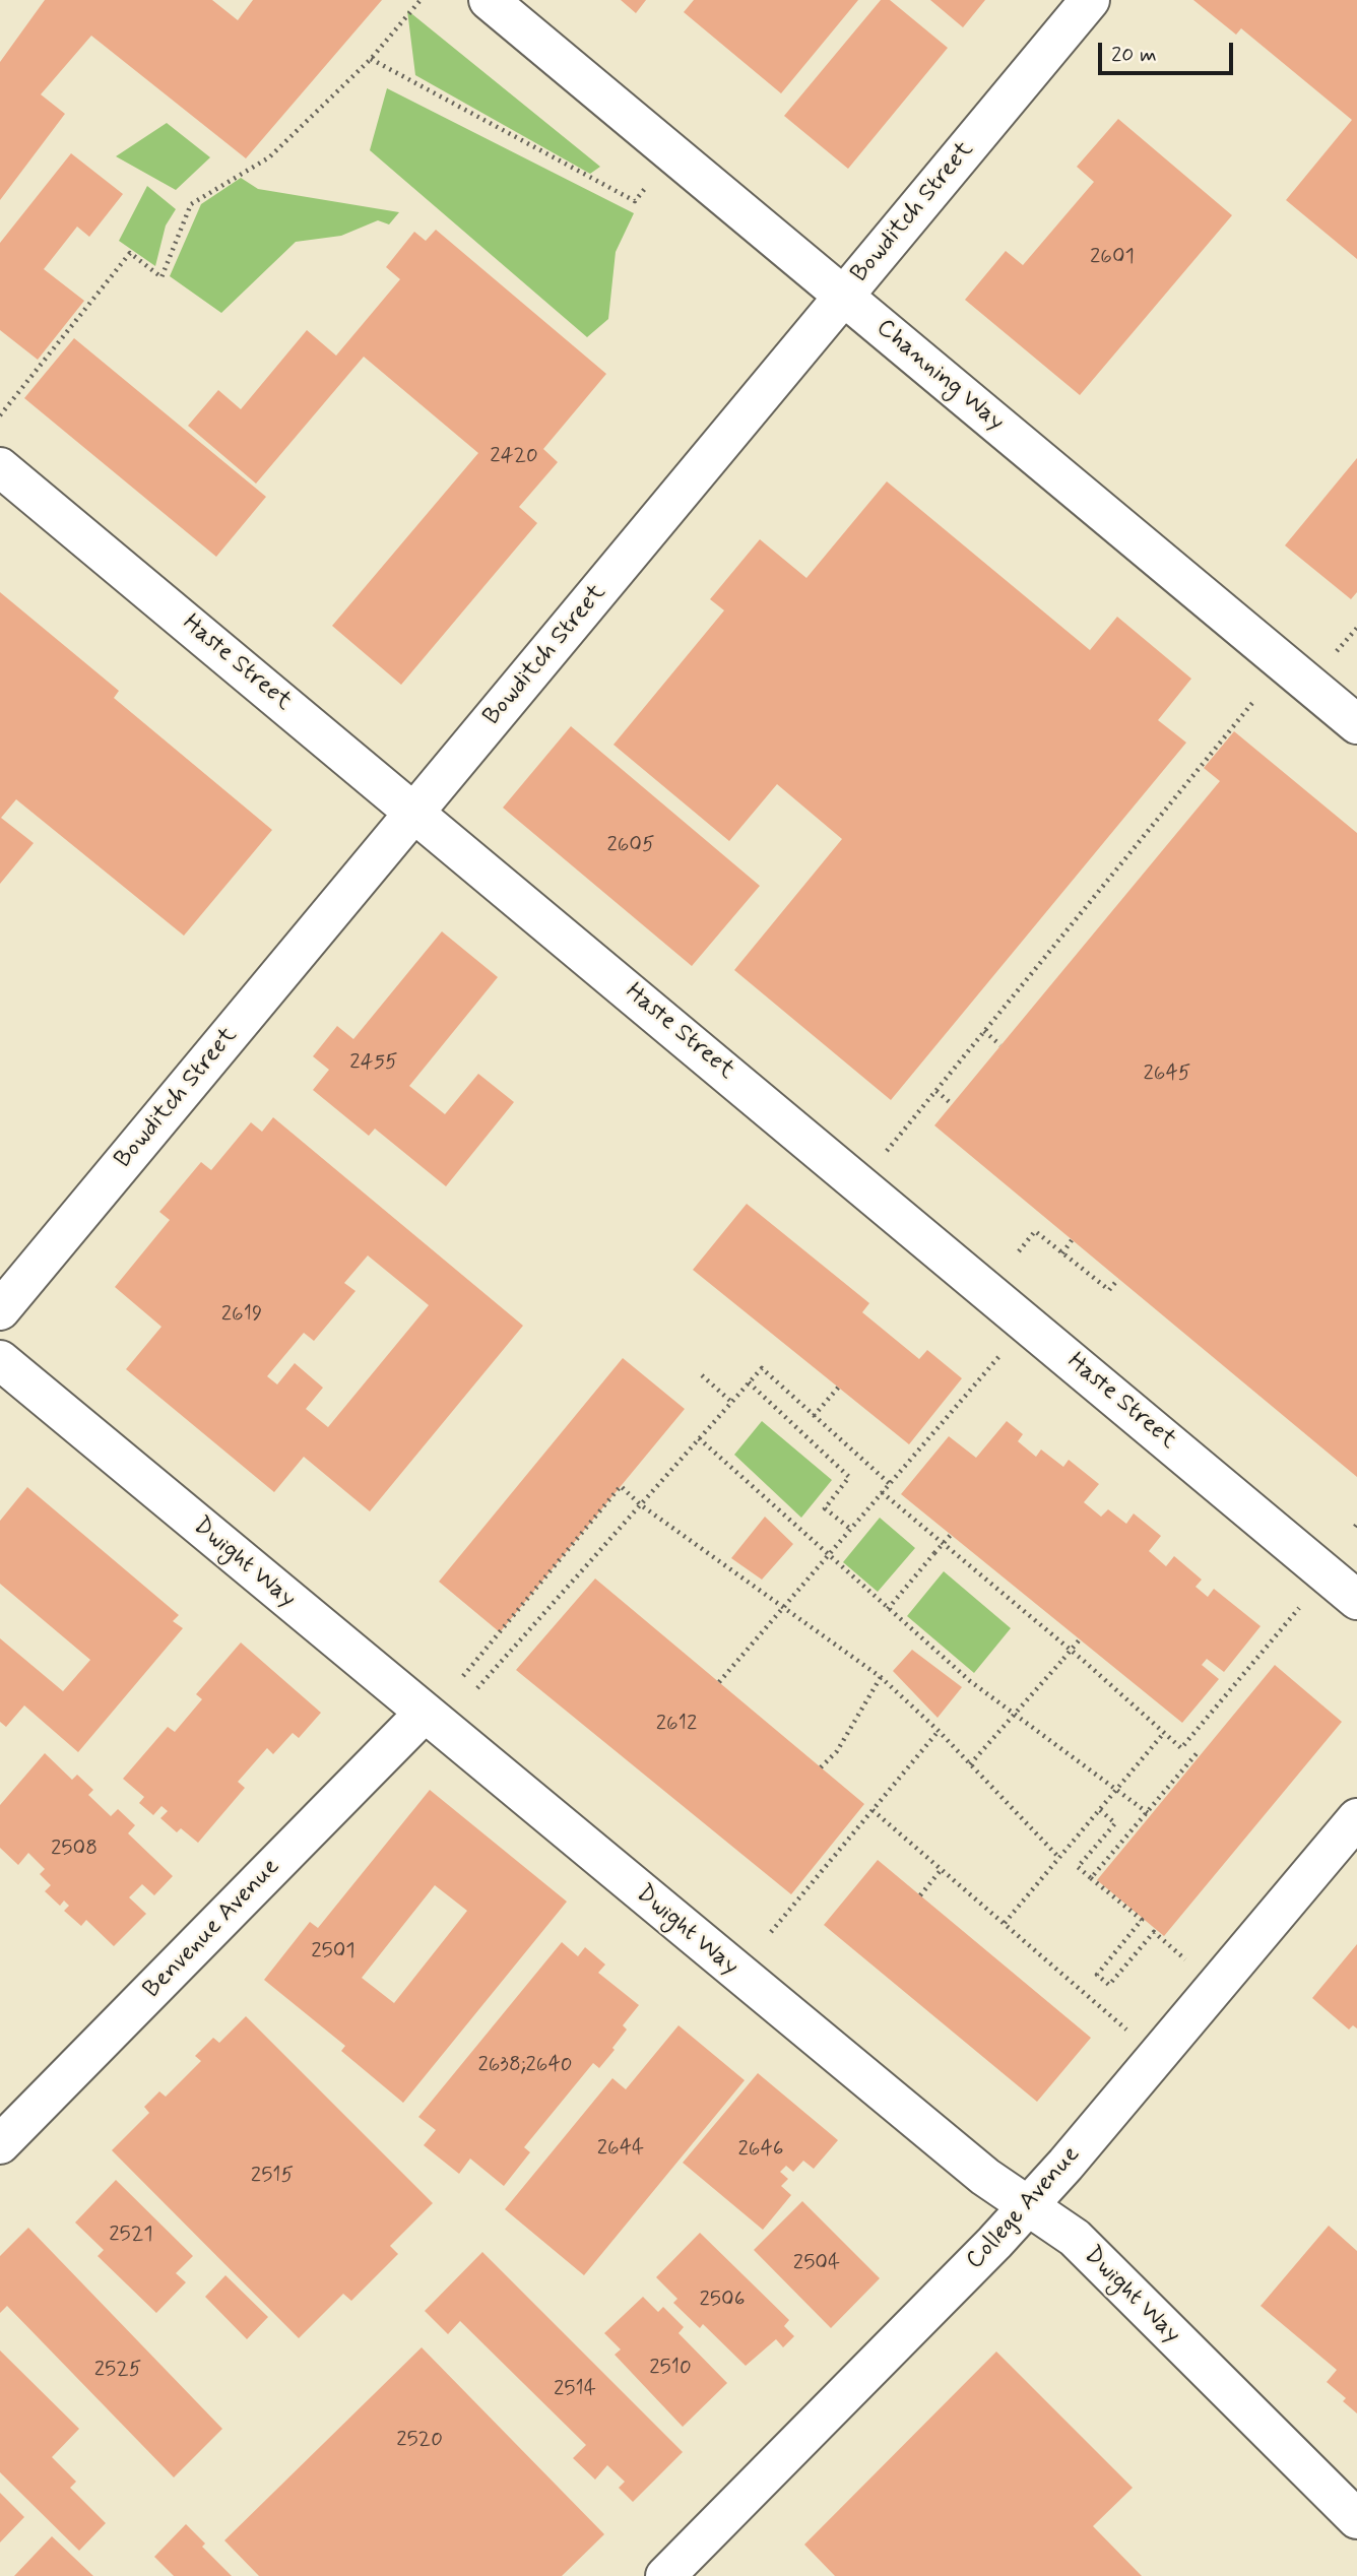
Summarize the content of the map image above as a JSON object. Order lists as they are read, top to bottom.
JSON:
{
  "streets": {
    "street": [
      "Bowditch Street",
      "Channing Way",
      "Haste Street",
      "Dwight Way",
      "Benvenue Avenue",
      "College Avenue"
    ]
  },
  "crossings": [
    ["Bowditch Street", "Channing Way"],
    ["Bowditch Street", "Haste Street"],
    ["Dwight Way", "Benvenue Avenue"],
    ["Dwight Way", "College Avenue"]
  ],
  "house_numbers": [
    "2601",
    "2420",
    "2605",
    "2455",
    "2645",
    "2619",
    "2612",
    "2508",
    "2501",
    "2638;2640",
    "2644",
    "2646",
    "2515",
    "2521",
    "2504",
    "2506",
    "2510",
    "2525",
    "2514",
    "2520"
  ],
  "scale_bar": "20 m"
}
